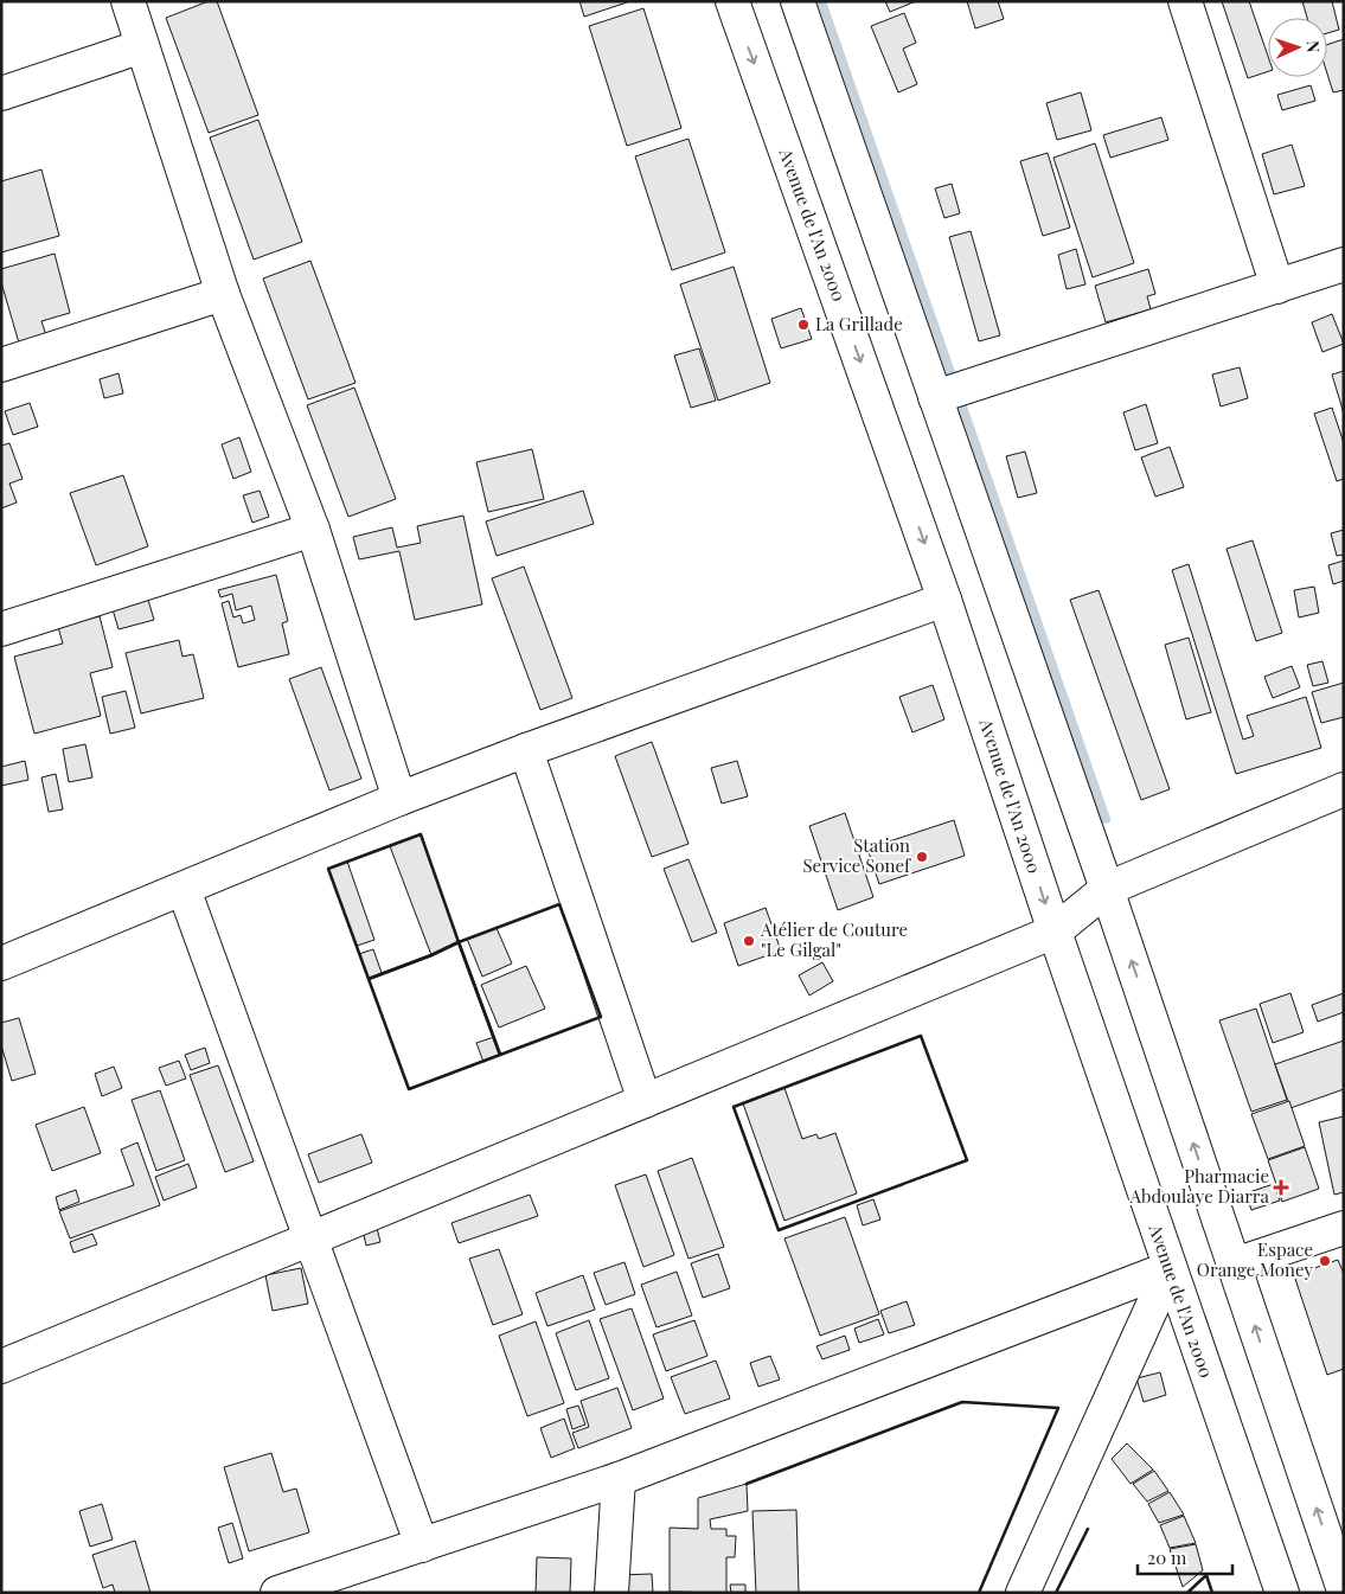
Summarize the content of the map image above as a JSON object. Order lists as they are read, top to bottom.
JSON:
{
  "streets": {
    "street": ["Avenue de l'An 2000"]
  },
  "places": {
    "other": [
      "La Grillade",
      "Station Service Sonef",
      "Atélier de Couture \"Le Gilgal\"",
      "Espace Orange Money"
    ],
    "health": ["Pharmacie Abdoulaye Diarra"]
  },
  "scale_bar": "20 m",
  "north": "right"
}
